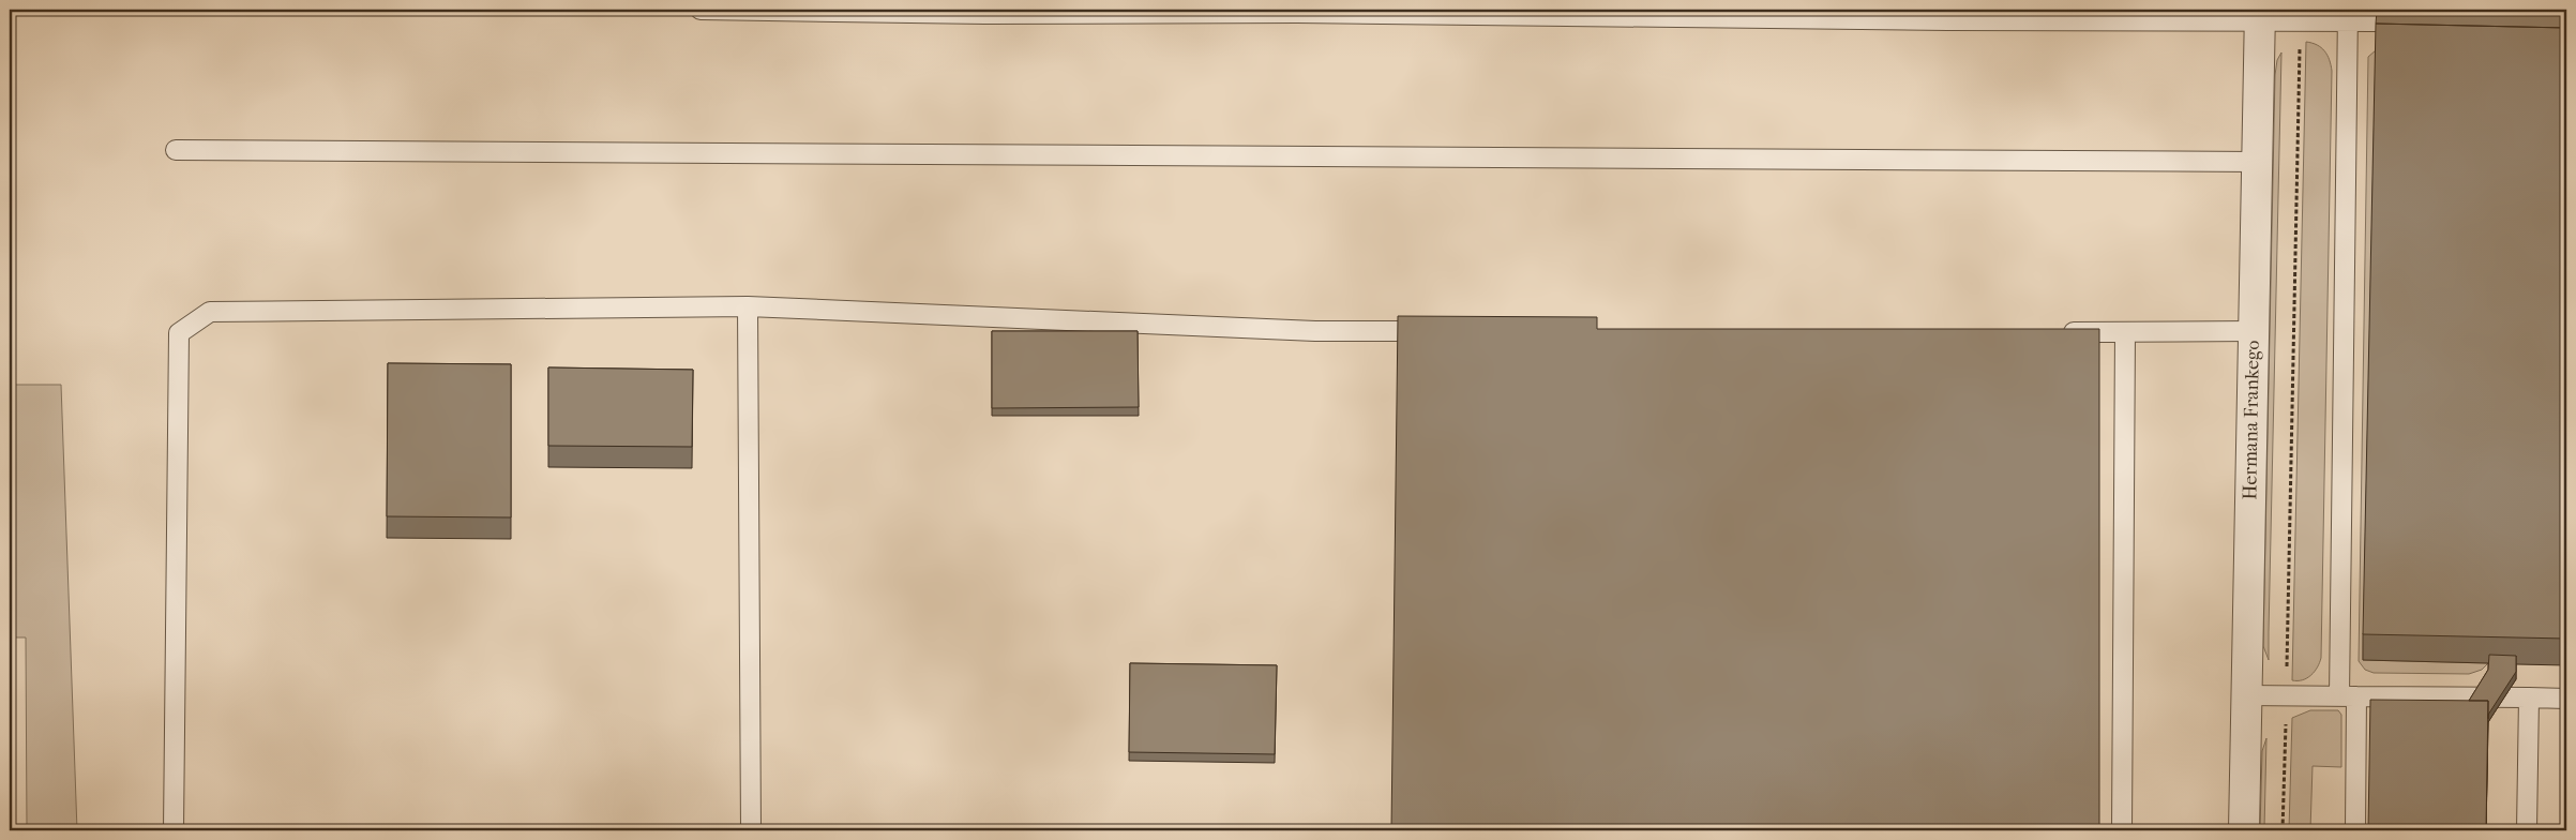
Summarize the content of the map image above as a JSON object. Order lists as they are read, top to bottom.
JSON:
{
  "streets": {
    "street": ["Hermana Frankego"]
  }
}
